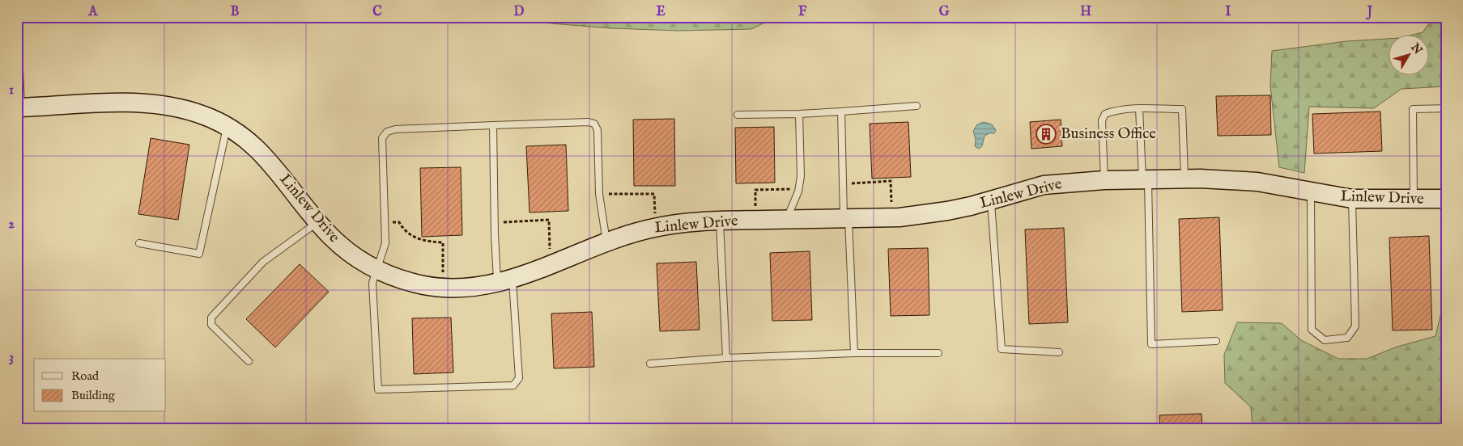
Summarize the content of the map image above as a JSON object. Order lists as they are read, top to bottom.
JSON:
{
  "streets": {
    "street": ["Linlew Drive"]
  },
  "places": {
    "building": ["Business Office"]
  },
  "legend": ["Road", "Building"],
  "north": "top right",
  "grid": {
    "columns": [
      "A",
      "B",
      "C",
      "D",
      "E",
      "F",
      "G",
      "H",
      "I",
      "J"
    ],
    "rows": ["1", "2", "3"]
  }
}
